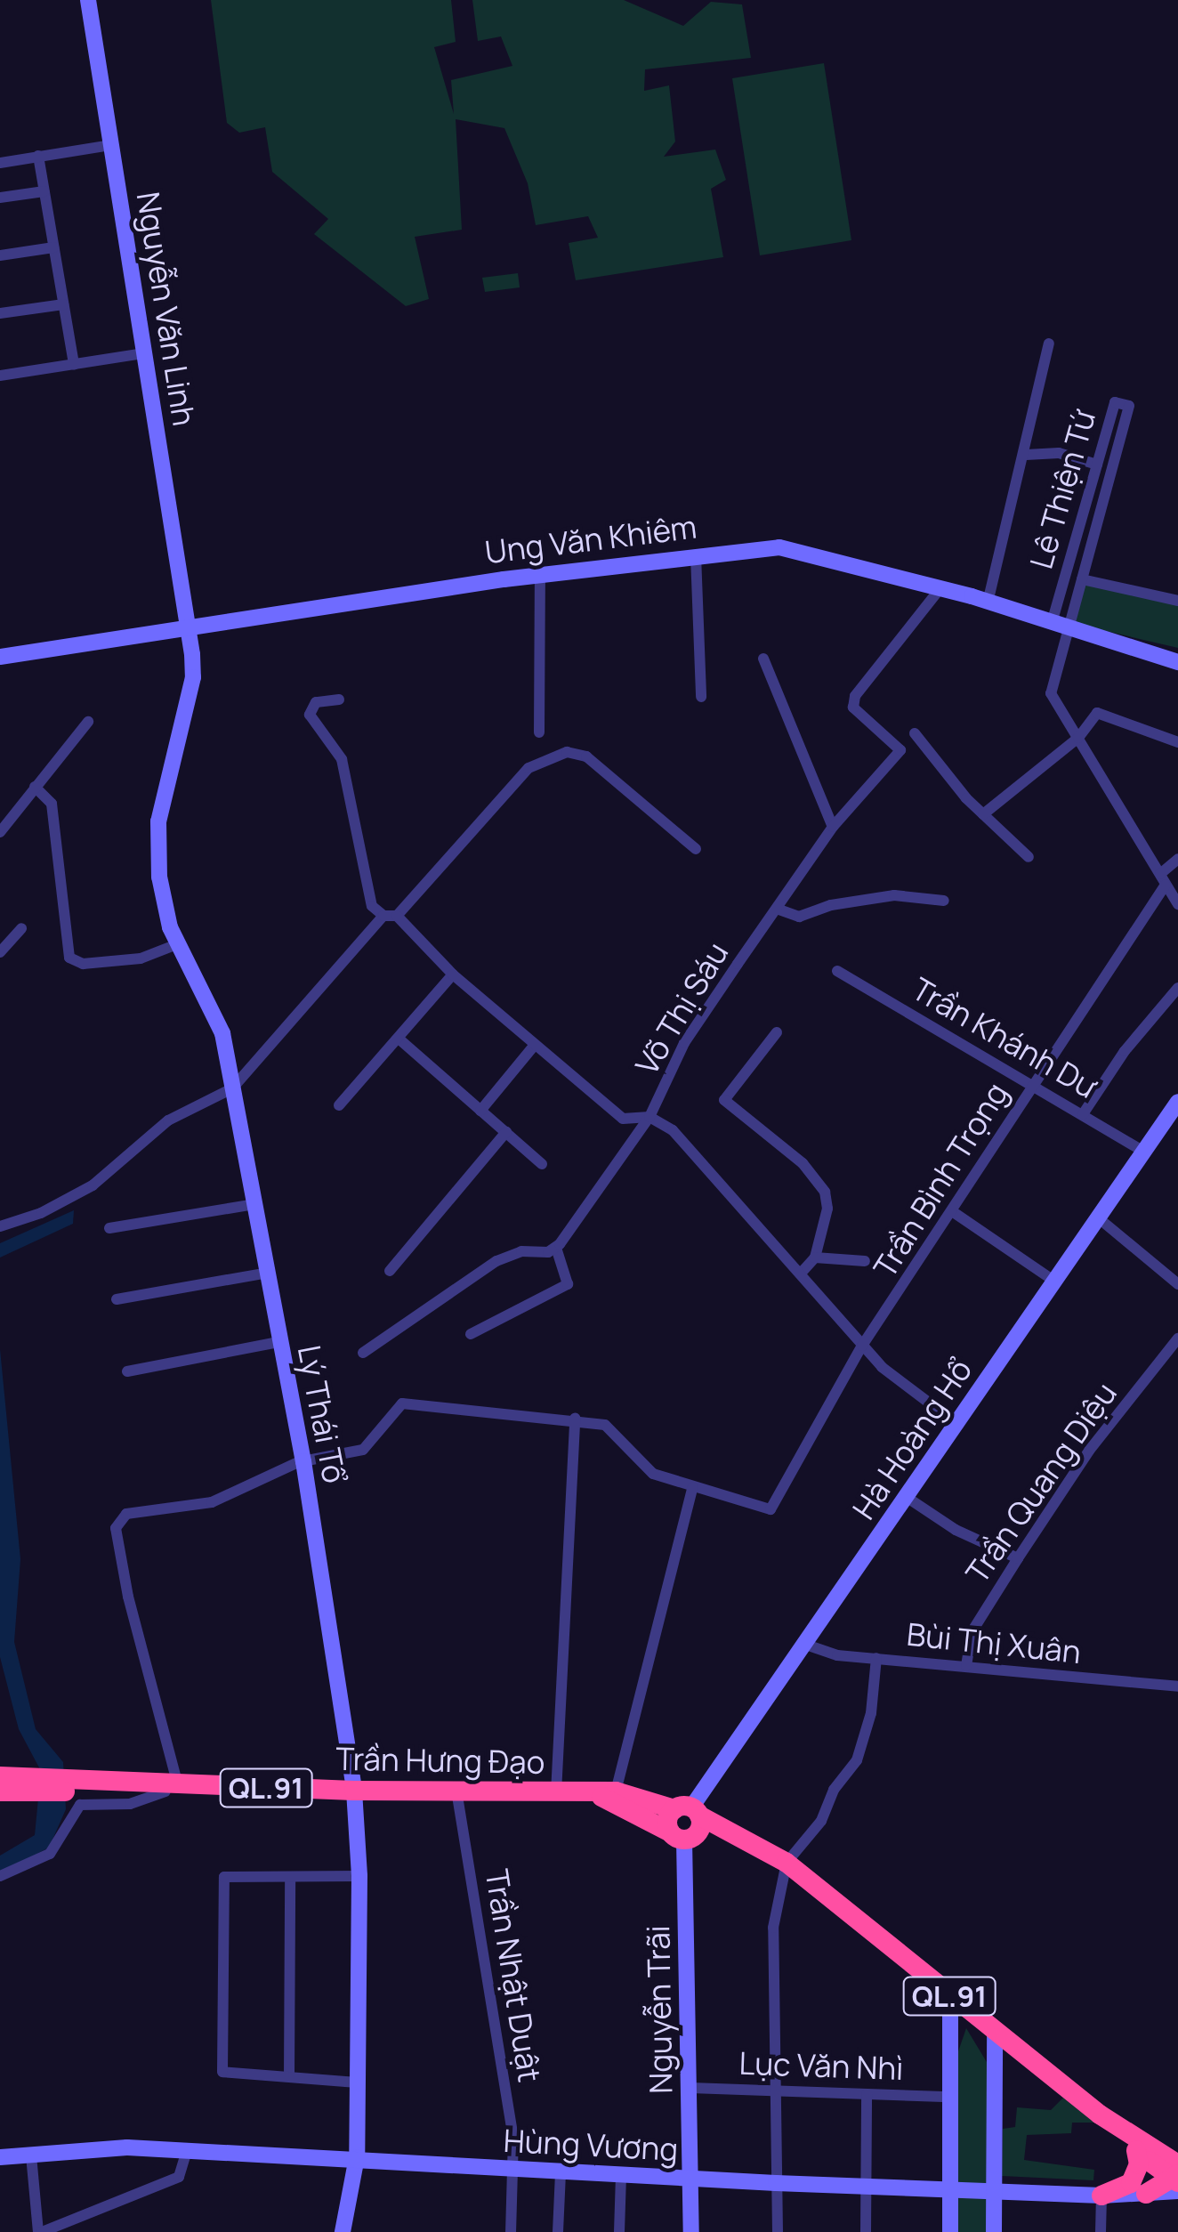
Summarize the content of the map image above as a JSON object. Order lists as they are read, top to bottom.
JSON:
{
  "streets": {
    "highway": ["Trần Hưng Đạo", "QL.91"],
    "street": [
      "Nguyễn Văn Linh",
      "Lê Thiện Tứ",
      "Ung Văn Khiêm",
      "Võ Thị Sáu",
      "Trần Khánh Dư",
      "Trần Bình Trọng",
      "Lý Thái Tổ",
      "Hà Hoàng Hổ",
      "Trần Quang Diệu",
      "Bùi Thị Xuân",
      "Trần Nhật Duật",
      "Nguyễn Trãi",
      "Lục Văn Nhì",
      "Hùng Vương"
    ]
  },
  "crossings": [
    ["Nguyễn Văn Linh", "Ung Văn Khiêm"],
    ["Nguyễn Văn Linh", "Lý Thái Tổ"],
    ["Lê Thiện Tứ", "Ung Văn Khiêm"],
    ["Lê Thiện Tứ", "Trần Bình Trọng"],
    ["Ung Văn Khiêm", "Võ Thị Sáu"],
    ["Ung Văn Khiêm", "Lý Thái Tổ"],
    ["Võ Thị Sáu", "Trần Bình Trọng"],
    ["Võ Thị Sáu", "Hà Hoàng Hổ"],
    ["Trần Khánh Dư", "Trần Bình Trọng"],
    ["Trần Khánh Dư", "Hà Hoàng Hổ"],
    ["Lý Thái Tổ", "Trần Hưng Đạo"],
    ["Lý Thái Tổ", "Hùng Vương"],
    ["Hà Hoàng Hổ", "Bùi Thị Xuân"],
    ["Hà Hoàng Hổ", "Trần Hưng Đạo"],
    ["Trần Quang Diệu", "Bùi Thị Xuân"],
    ["Trần Hưng Đạo", "QL.91"],
    ["Trần Hưng Đạo", "Trần Nhật Duật"],
    ["Trần Hưng Đạo", "Nguyễn Trãi"],
    ["Trần Nhật Duật", "Hùng Vương"],
    ["Nguyễn Trãi", "Lục Văn Nhì"],
    ["Nguyễn Trãi", "Hùng Vương"]
  ]
}
